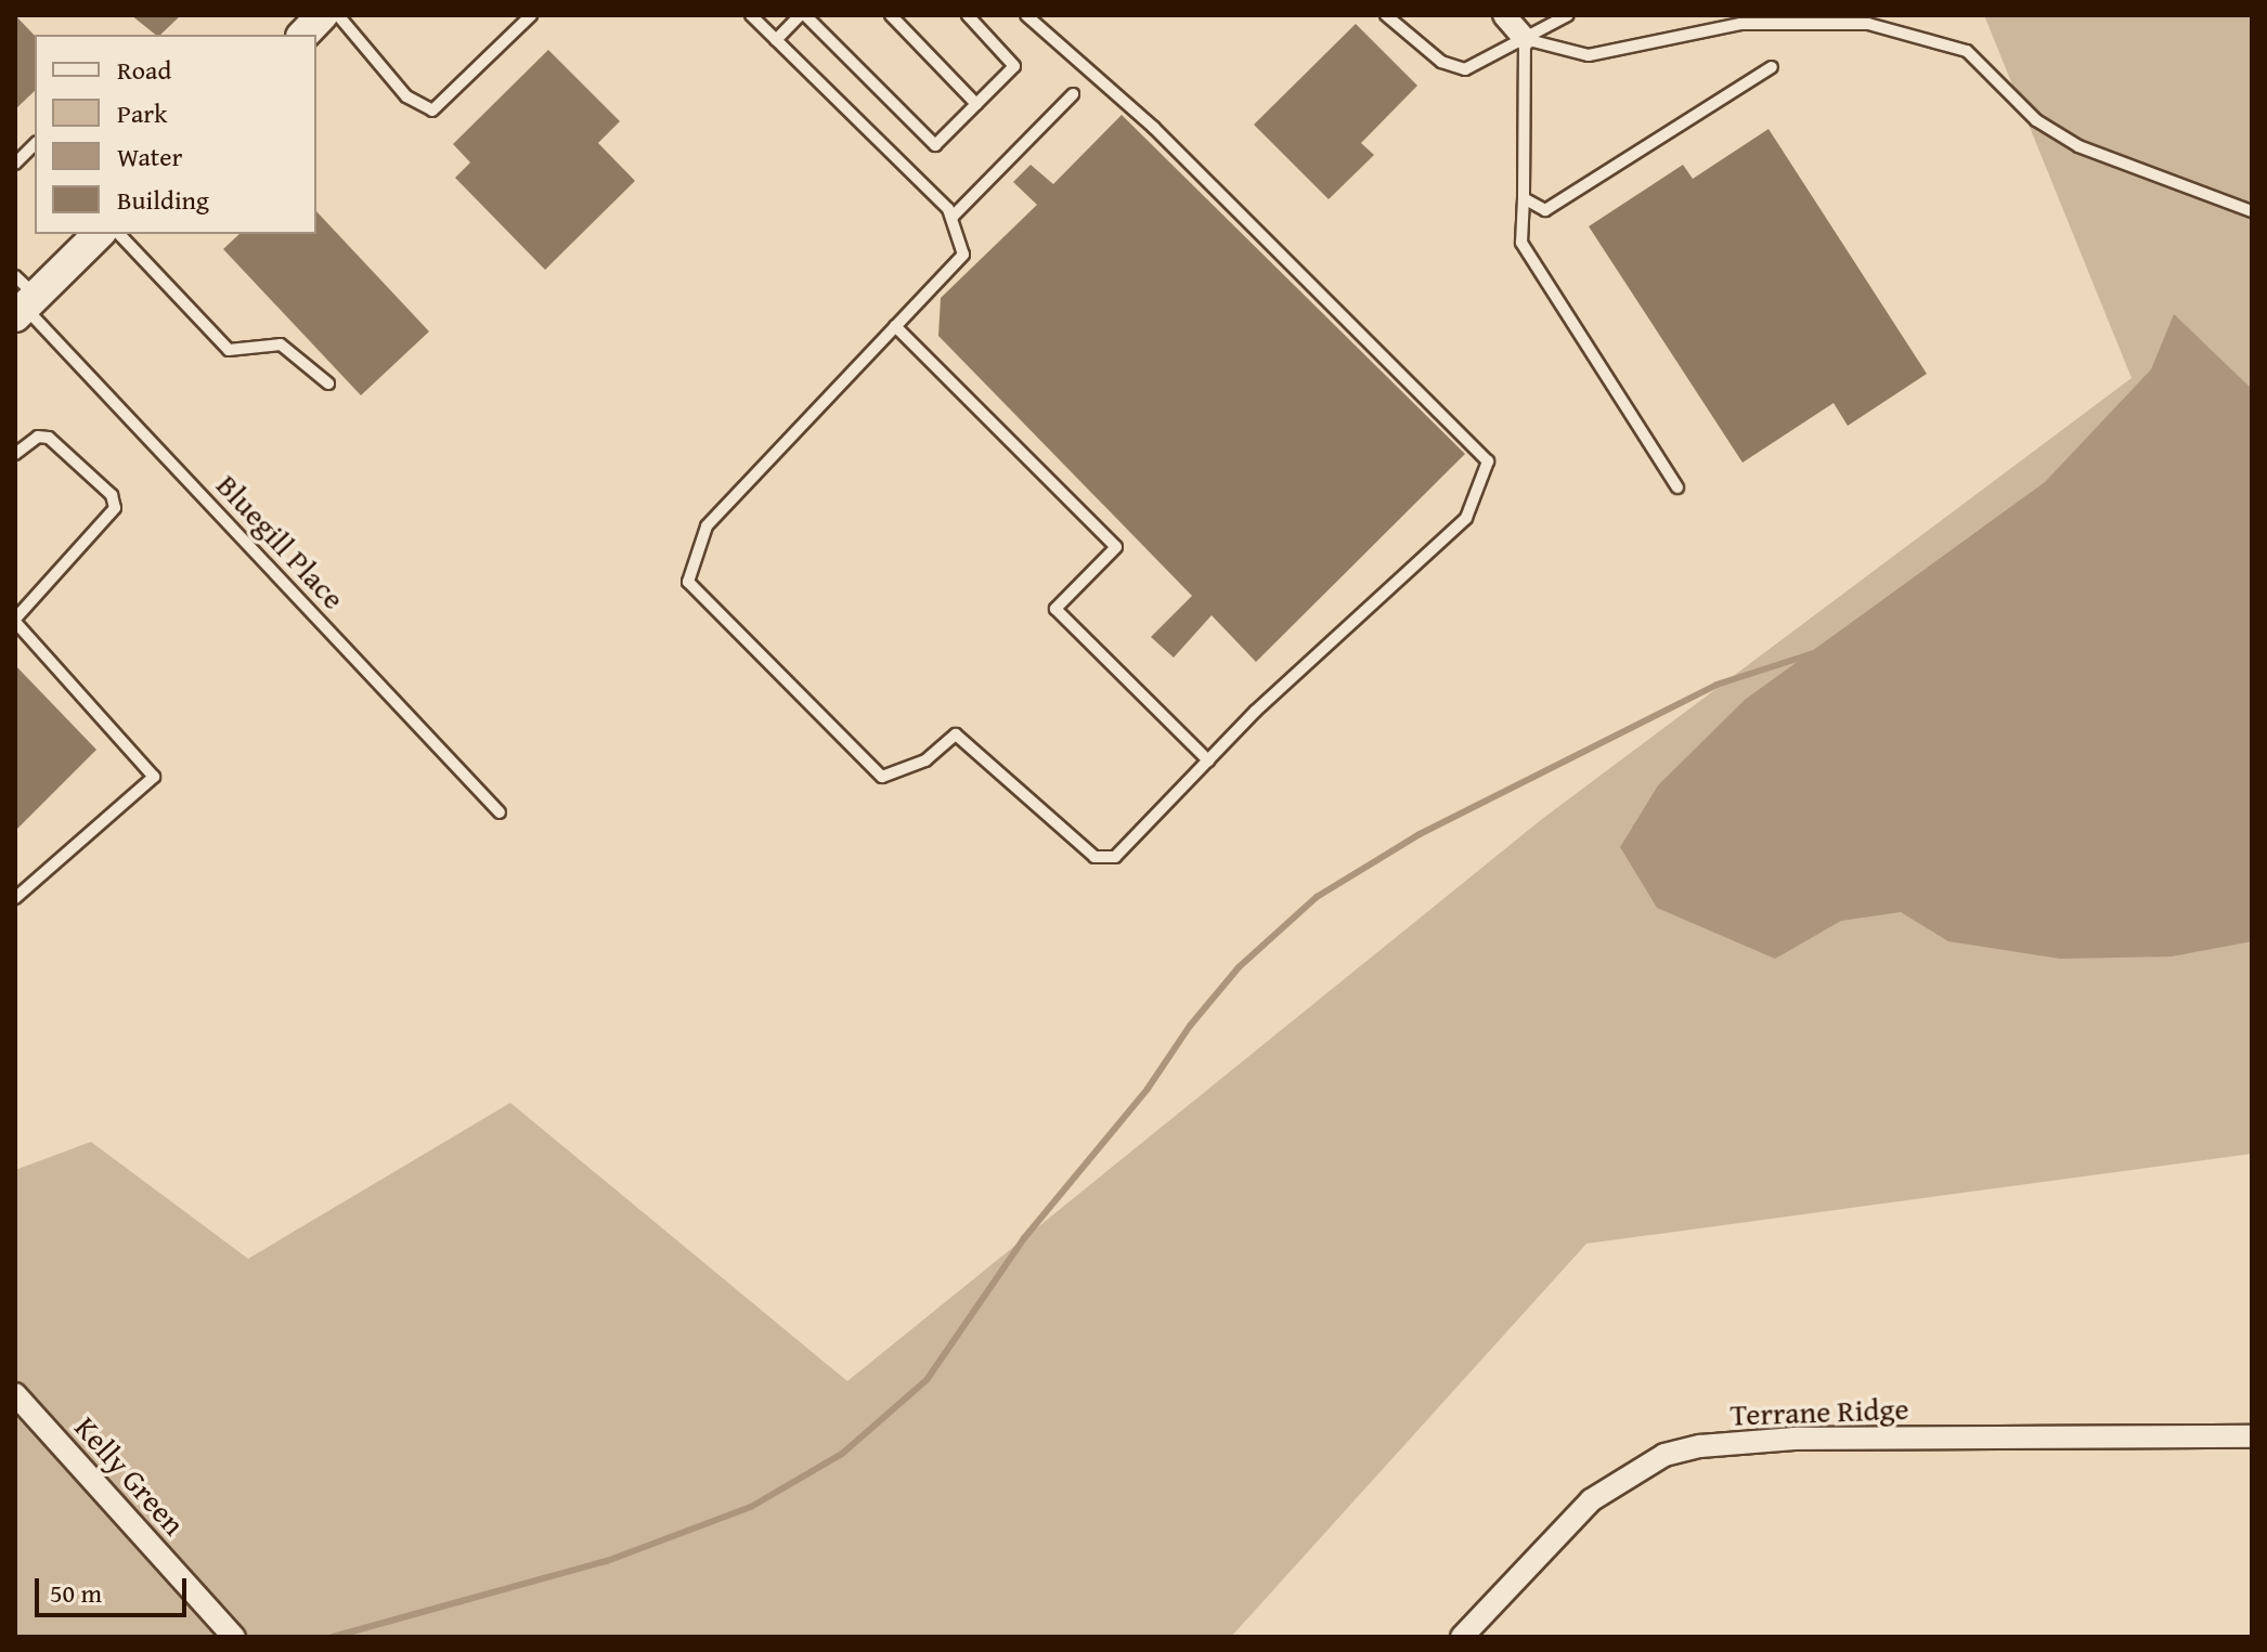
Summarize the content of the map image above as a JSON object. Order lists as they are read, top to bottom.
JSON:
{
  "streets": {
    "street": ["Terrane Ridge", "Kelly Green"],
    "lane": ["Bluegill Place"]
  },
  "legend": [
    "Road",
    "Park",
    "Water",
    "Building"
  ],
  "scale_bar": "50 m"
}
